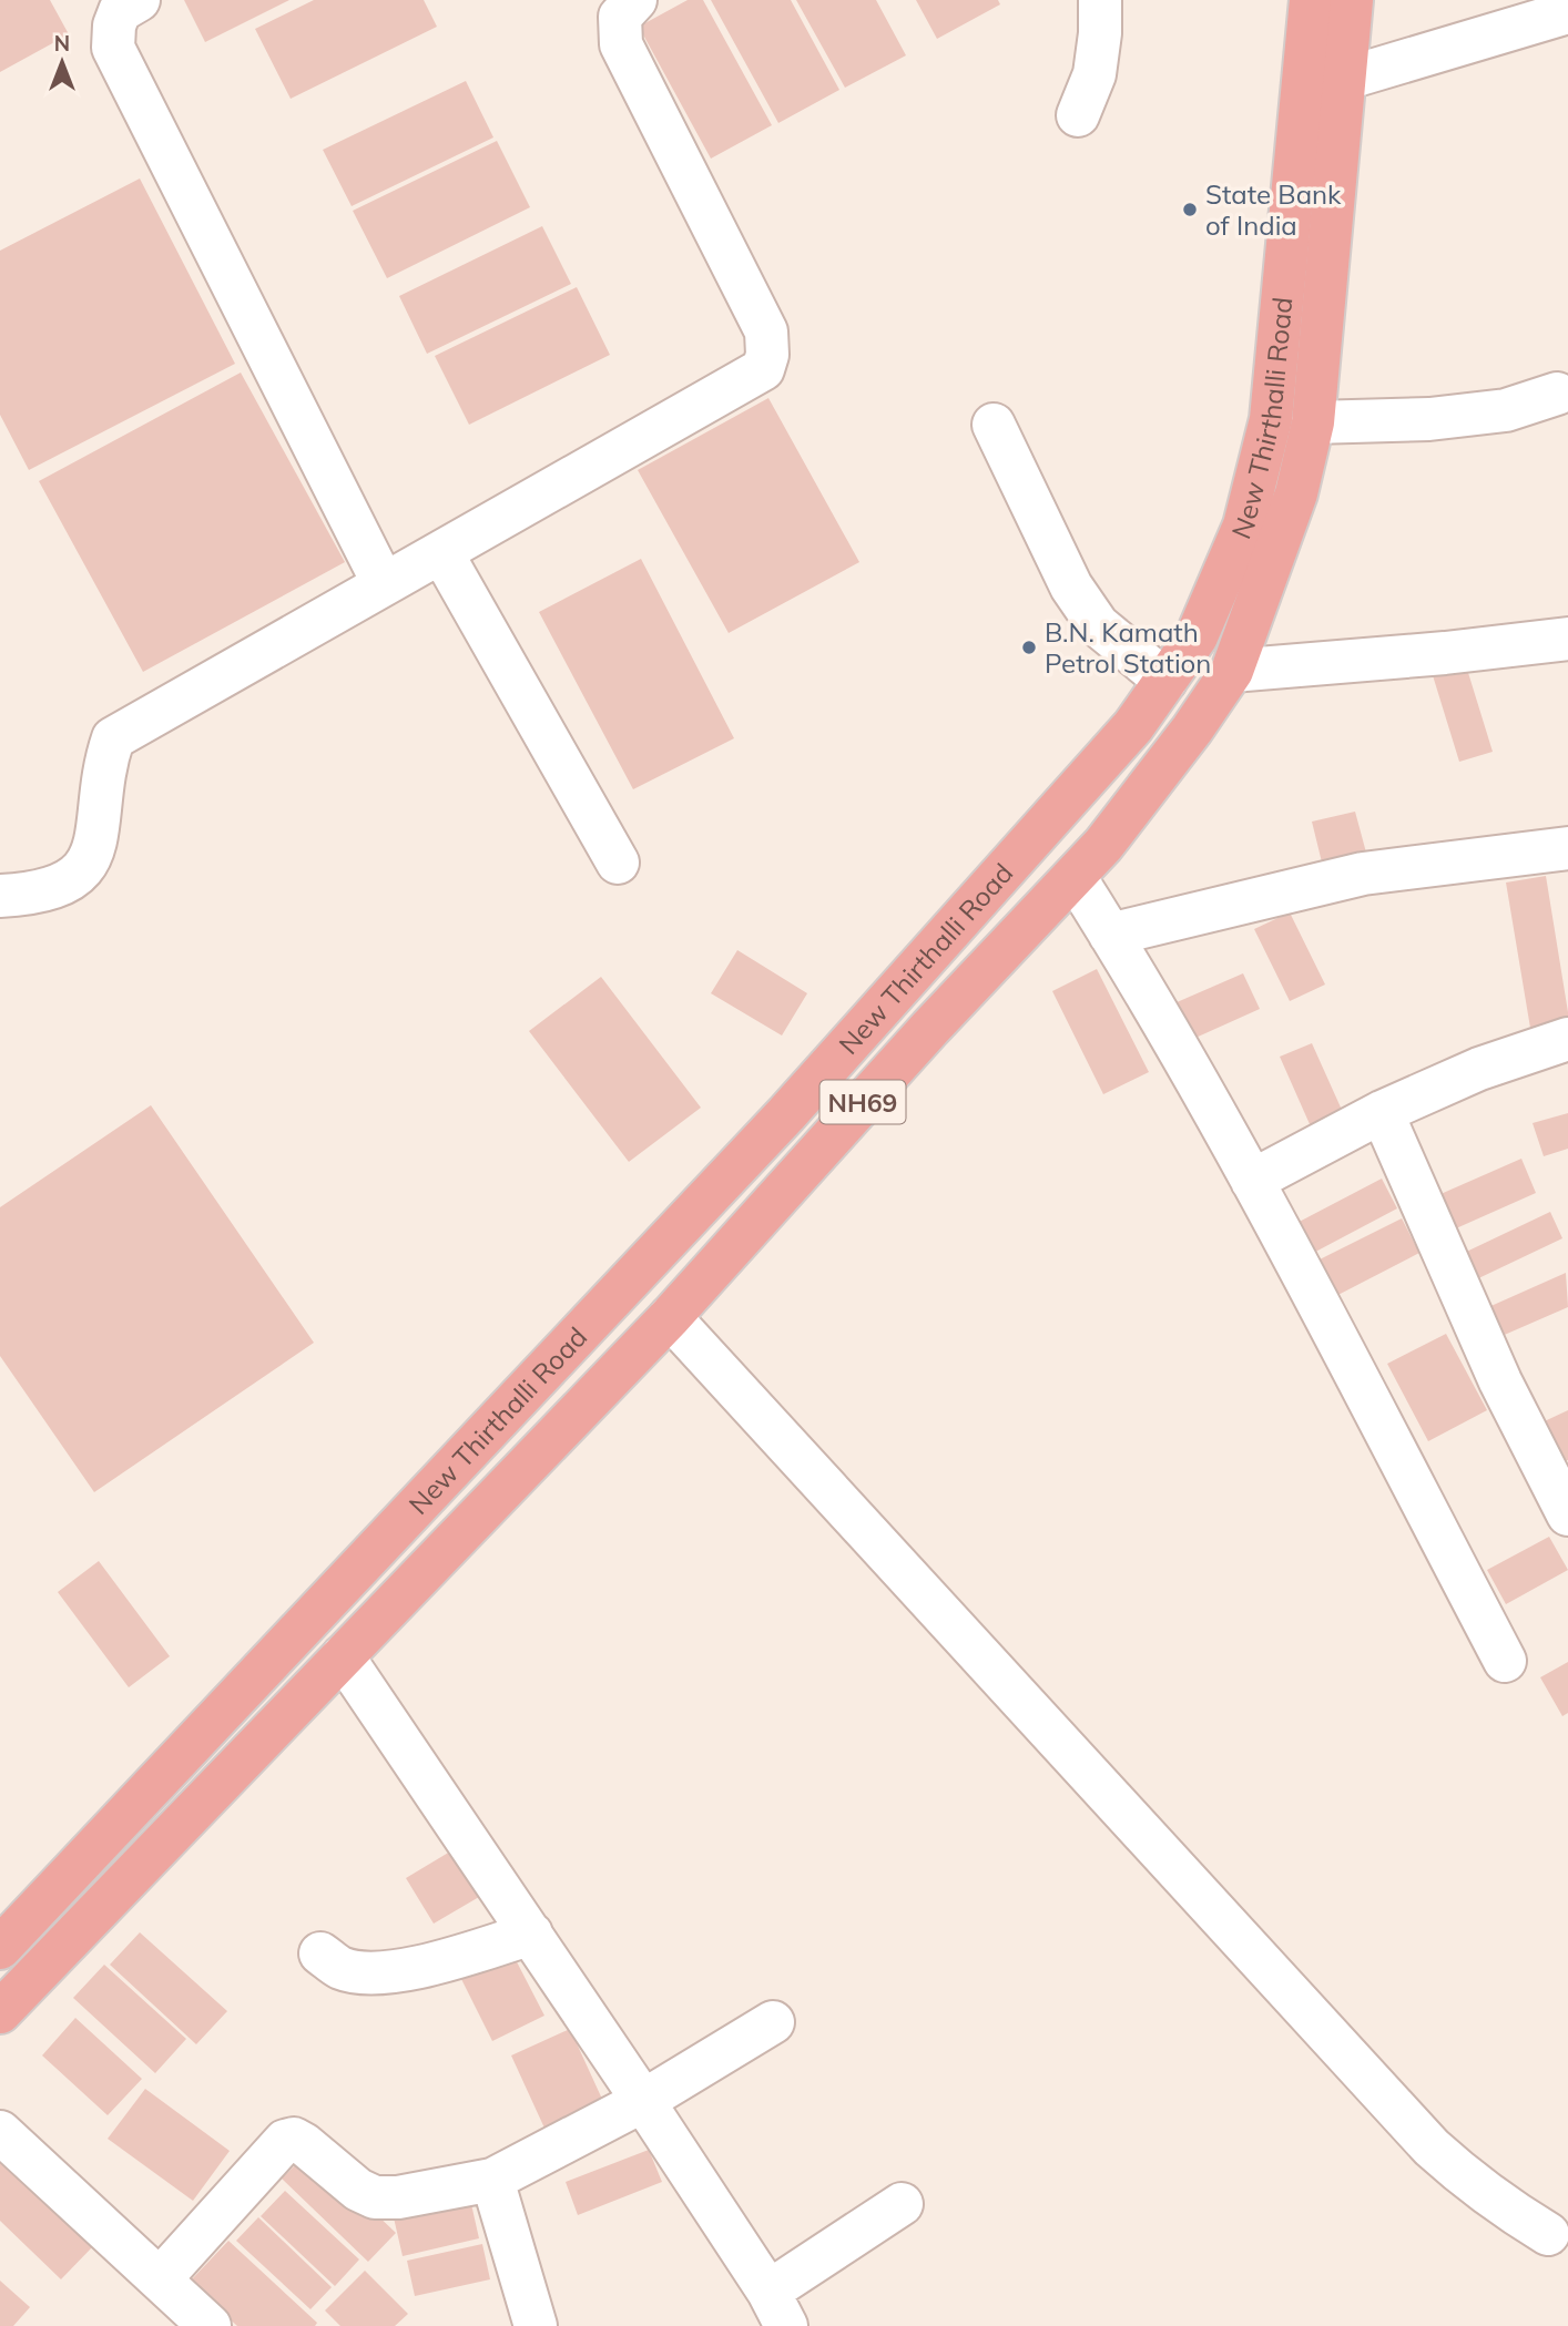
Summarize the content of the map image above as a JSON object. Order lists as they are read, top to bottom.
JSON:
{
  "streets": {
    "highway": ["New Thirthalli Road", "NH69"]
  },
  "places": ["State Bank of India", "B.N. Kamath Petrol Station"],
  "north": "top"
}
